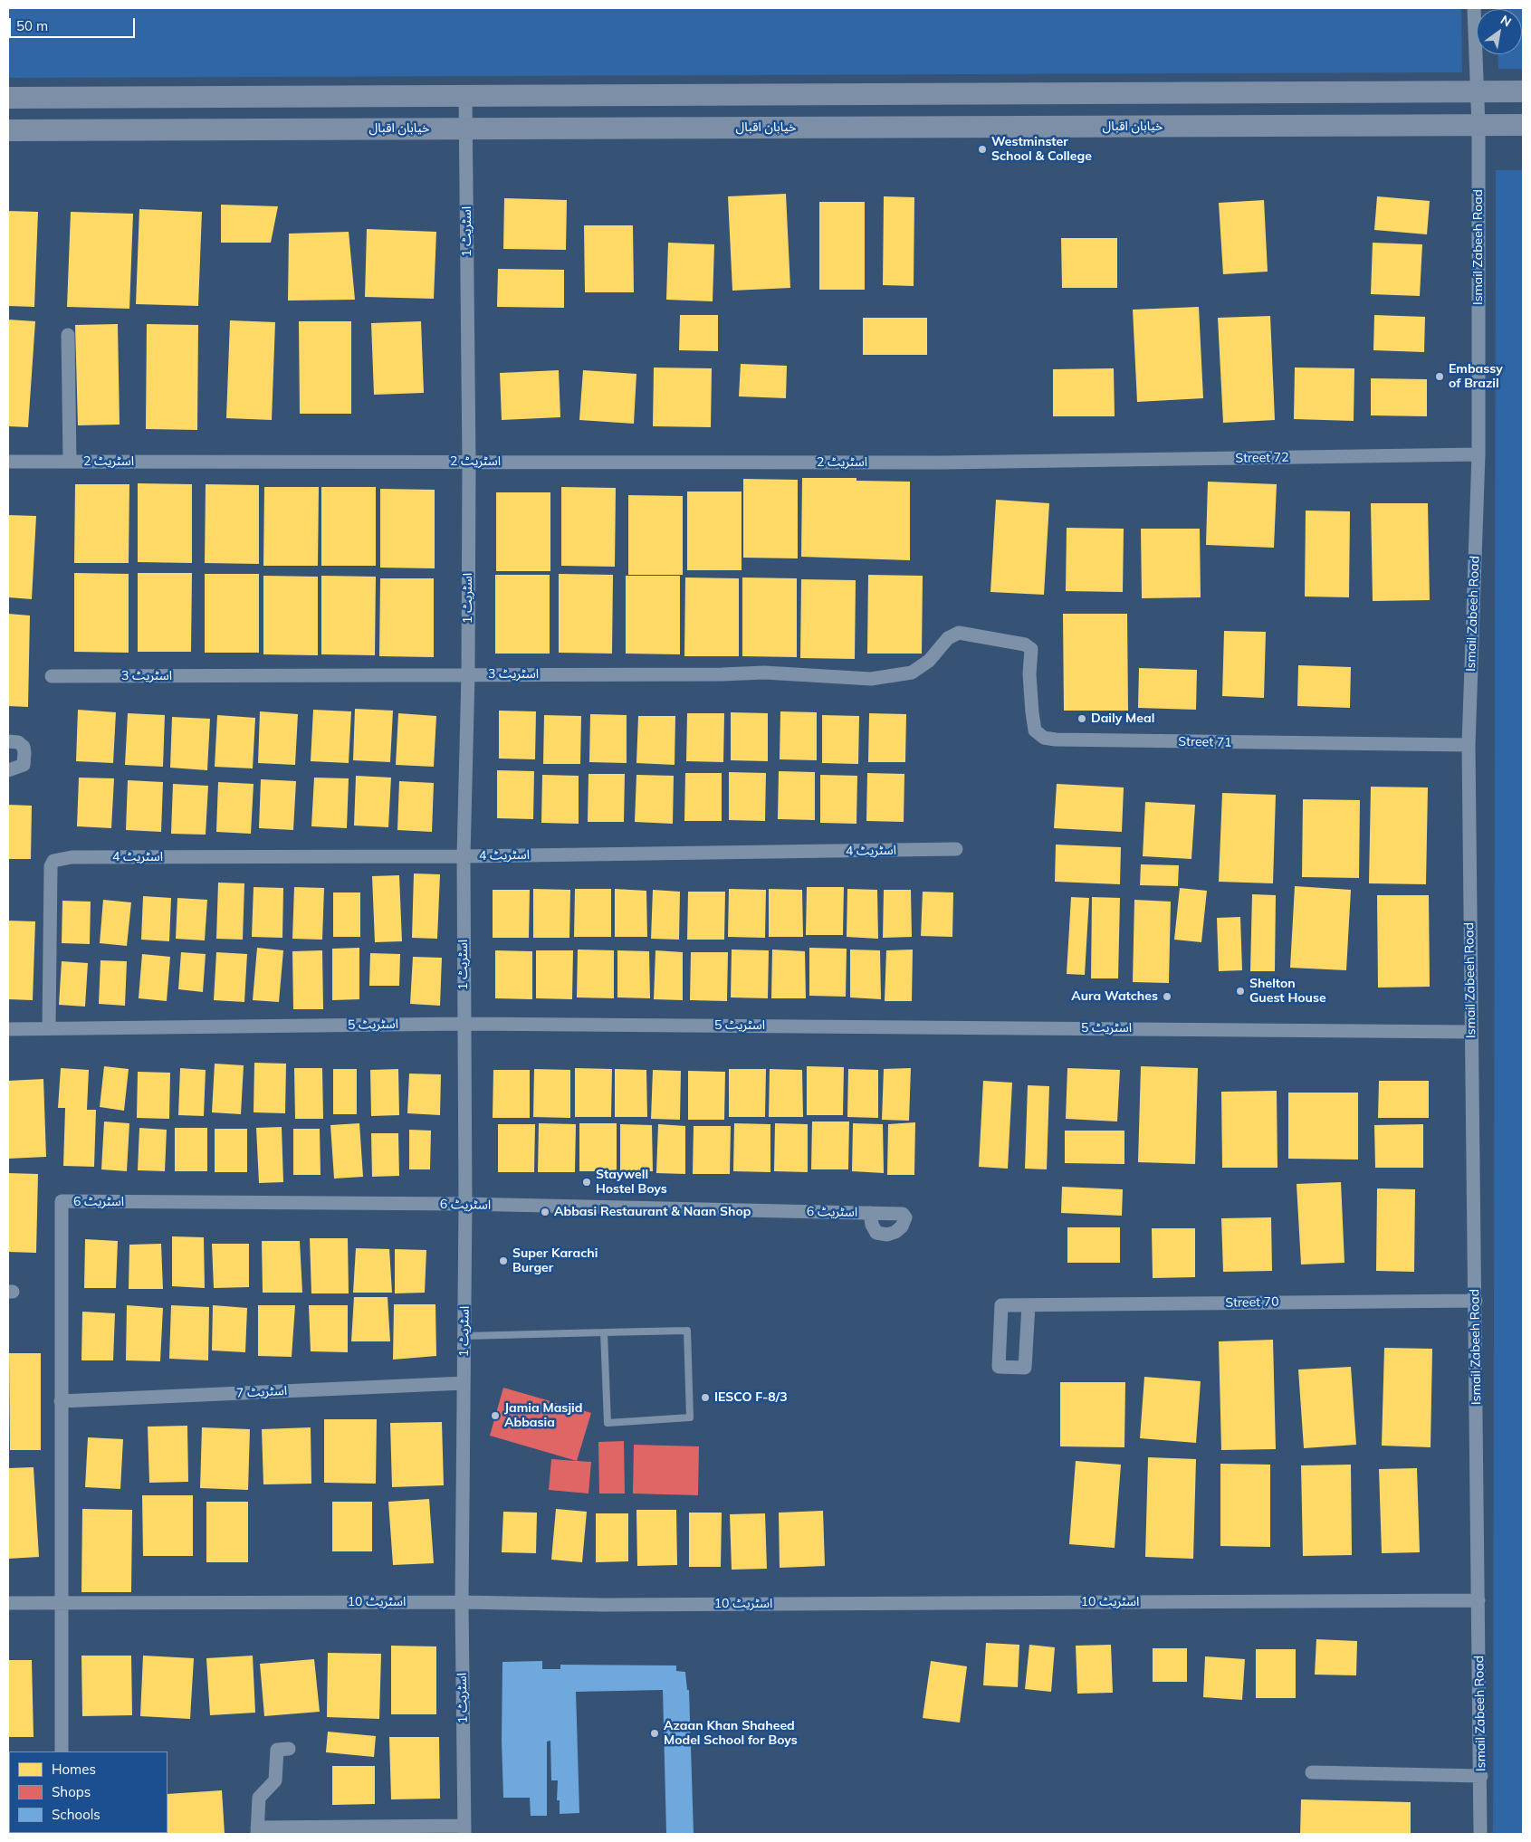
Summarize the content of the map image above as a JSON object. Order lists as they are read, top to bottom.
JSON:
{
  "streets": {
    "main road": ["خیابان اقبال"],
    "street": [
      "اسٹریٹ 1",
      "Ismail Zabeeh Road",
      "Street 72",
      "اسٹریٹ 2",
      "اسٹریٹ 3",
      "Street 71",
      "اسٹریٹ 4",
      "اسٹریٹ 5",
      "اسٹریٹ 6",
      "Street 70",
      "اسٹریٹ 7",
      "اسٹریٹ 10"
    ]
  },
  "crossings": [
    ["خیابان اقبال", "اسٹریٹ 1"],
    ["خیابان اقبال", "Ismail Zabeeh Road"],
    ["اسٹریٹ 1", "اسٹریٹ 2"],
    ["اسٹریٹ 1", "اسٹریٹ 3"],
    ["اسٹریٹ 1", "اسٹریٹ 4"],
    ["اسٹریٹ 1", "اسٹریٹ 5"],
    ["اسٹریٹ 1", "اسٹریٹ 6"],
    ["اسٹریٹ 1", "اسٹریٹ 7"],
    ["اسٹریٹ 1", "اسٹریٹ 10"],
    ["Ismail Zabeeh Road", "Street 72"],
    ["Ismail Zabeeh Road", "Street 71"],
    ["Ismail Zabeeh Road", "اسٹریٹ 5"],
    ["Ismail Zabeeh Road", "Street 70"],
    ["Ismail Zabeeh Road", "اسٹریٹ 10"],
    ["Street 72", "اسٹریٹ 2"],
    ["اسٹریٹ 3", "Street 71"],
    ["اسٹریٹ 4", "اسٹریٹ 5"],
    ["اسٹریٹ 6", "اسٹریٹ 7"]
  ],
  "places": [
    "Westminster School & College",
    "Embassy of Brazil",
    "Daily Meal",
    "Shelton Guest House",
    "Aura Watches",
    "Staywell Hostel Boys",
    "Abbasi Restaurant & Naan Shop",
    "Super Karachi Burger",
    "IESCO F-8/3",
    "Jamia Masjid Abbasia",
    "Azaan Khan Shaheed Model School for Boys"
  ],
  "legend": ["Homes", "Shops", "Schools"],
  "scale_bar": "50 m",
  "north": "top right"
}
